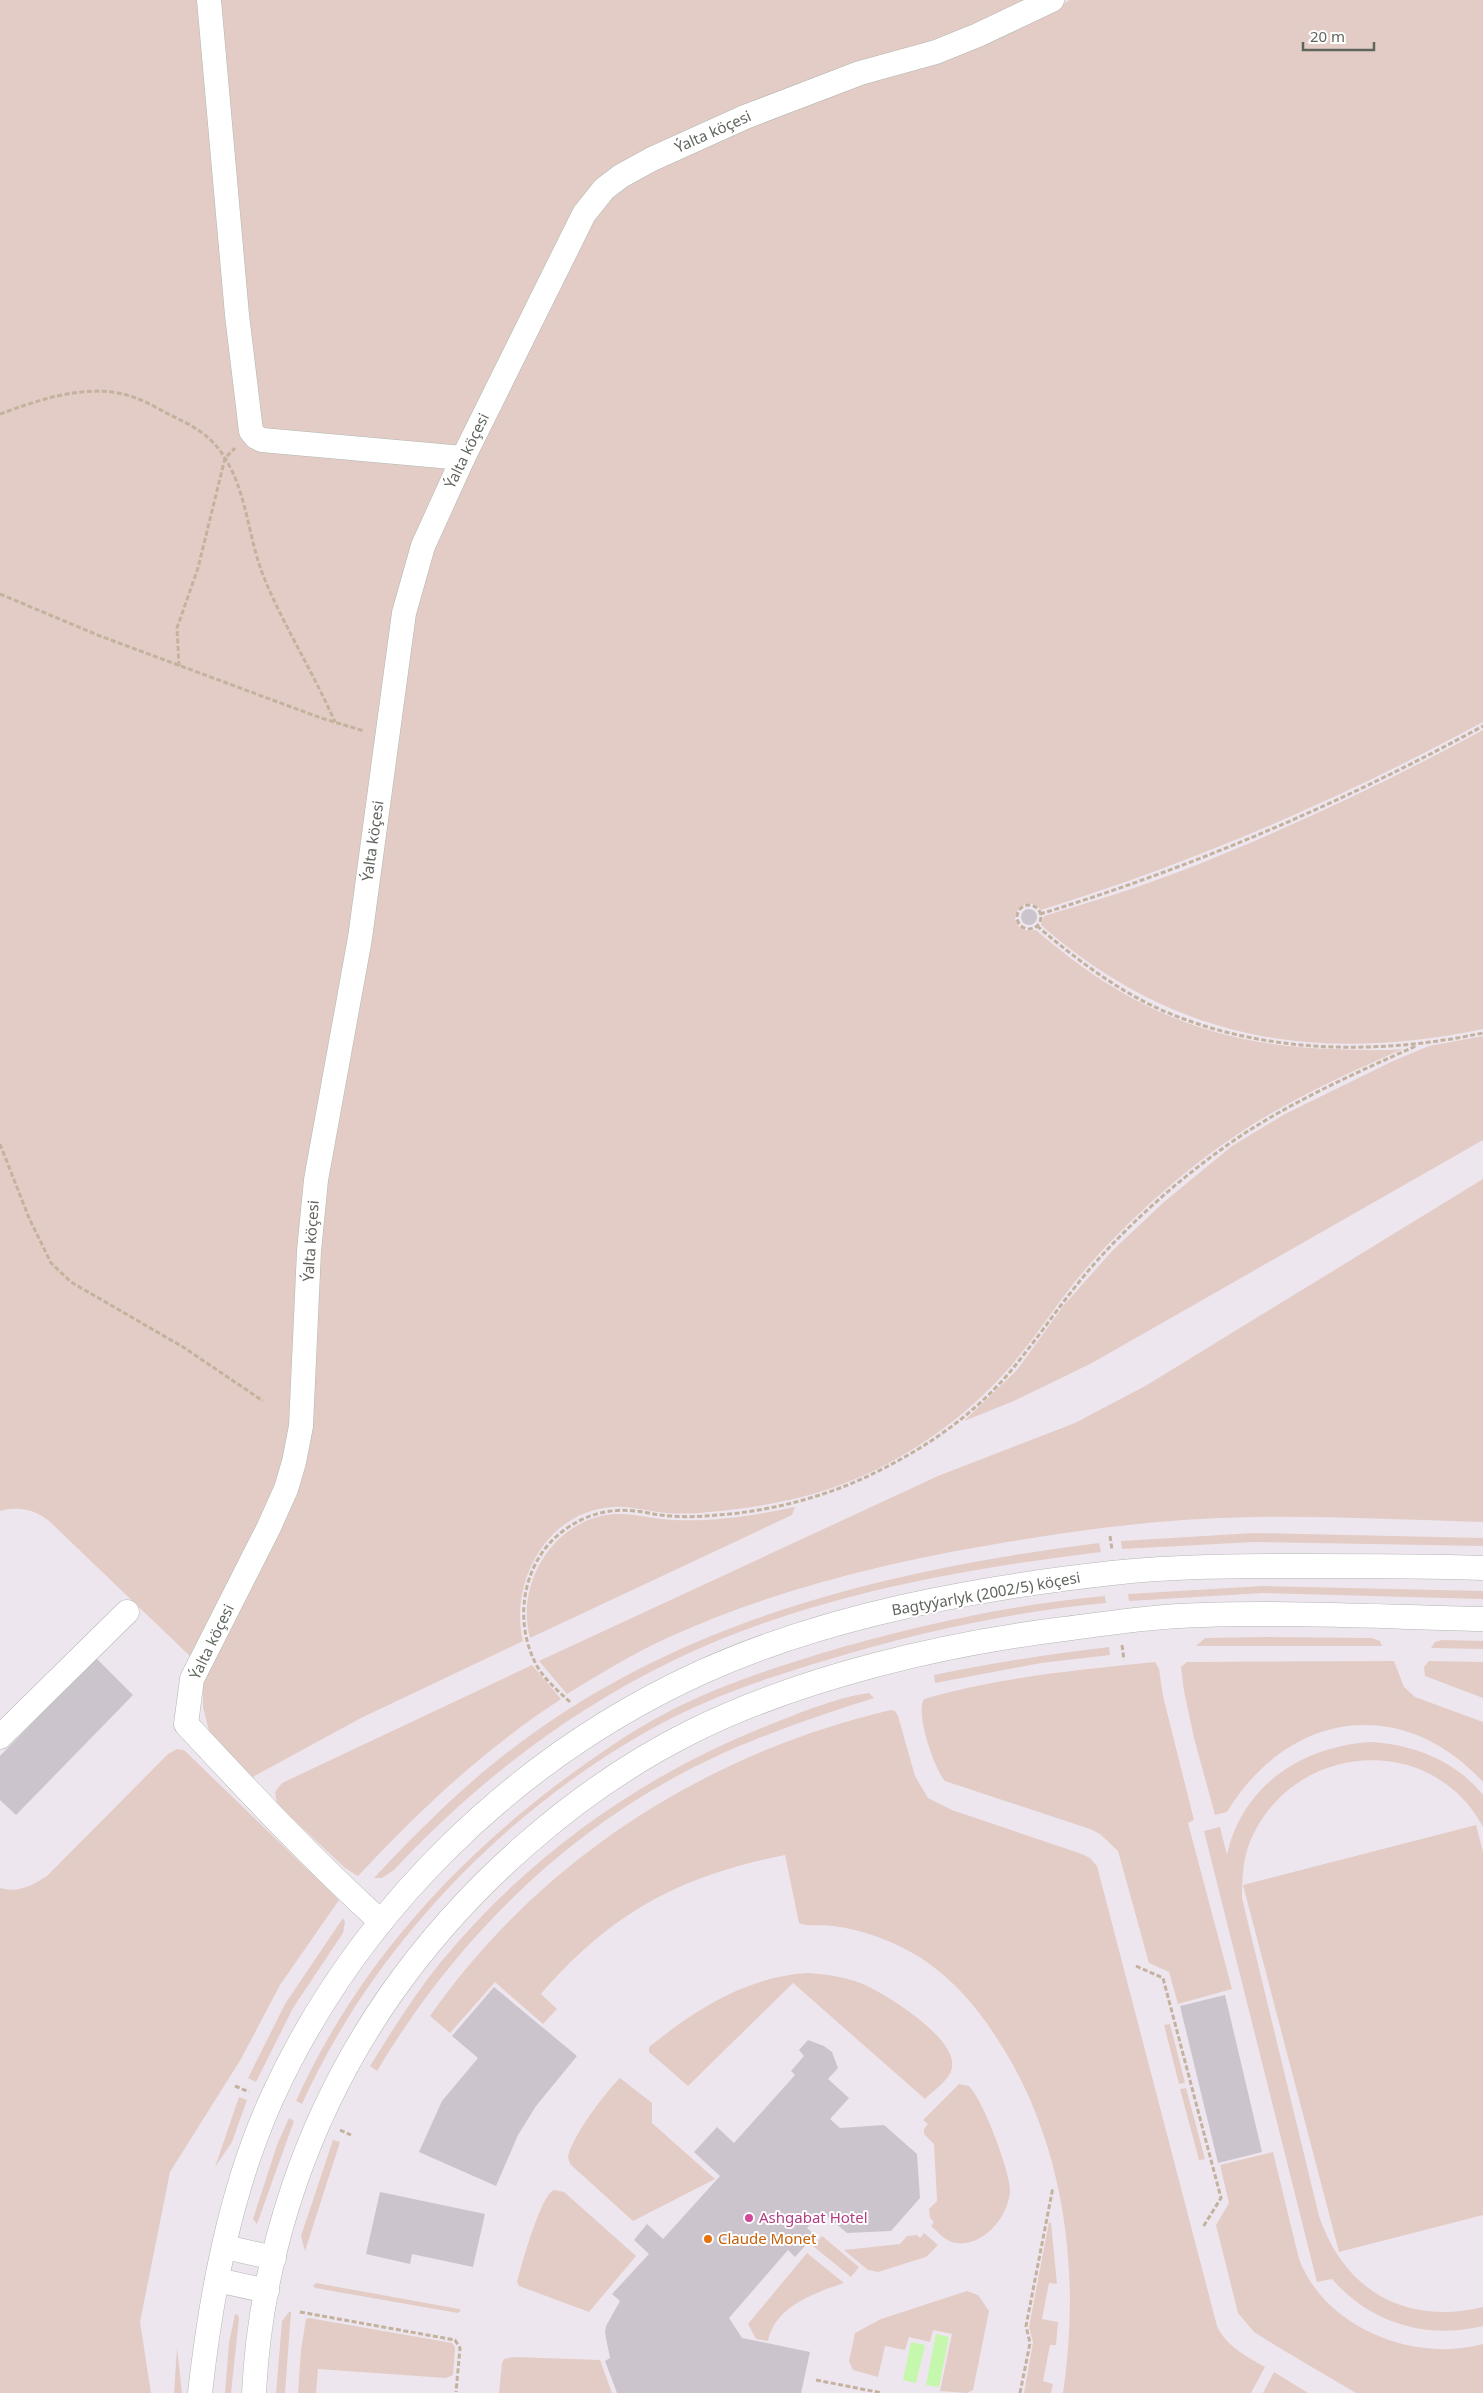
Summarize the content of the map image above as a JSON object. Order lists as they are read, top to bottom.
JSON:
{
  "streets": {
    "street": ["Ýalta köçesi", "Bagtyýarlyk (2002/5) köçesi"]
  },
  "crossings": [
    ["Ýalta köçesi", "Bagtyýarlyk (2002/5) köçesi"]
  ],
  "places": ["Ashgabat Hotel", "Claude Monet"],
  "scale_bar": "20 m"
}
